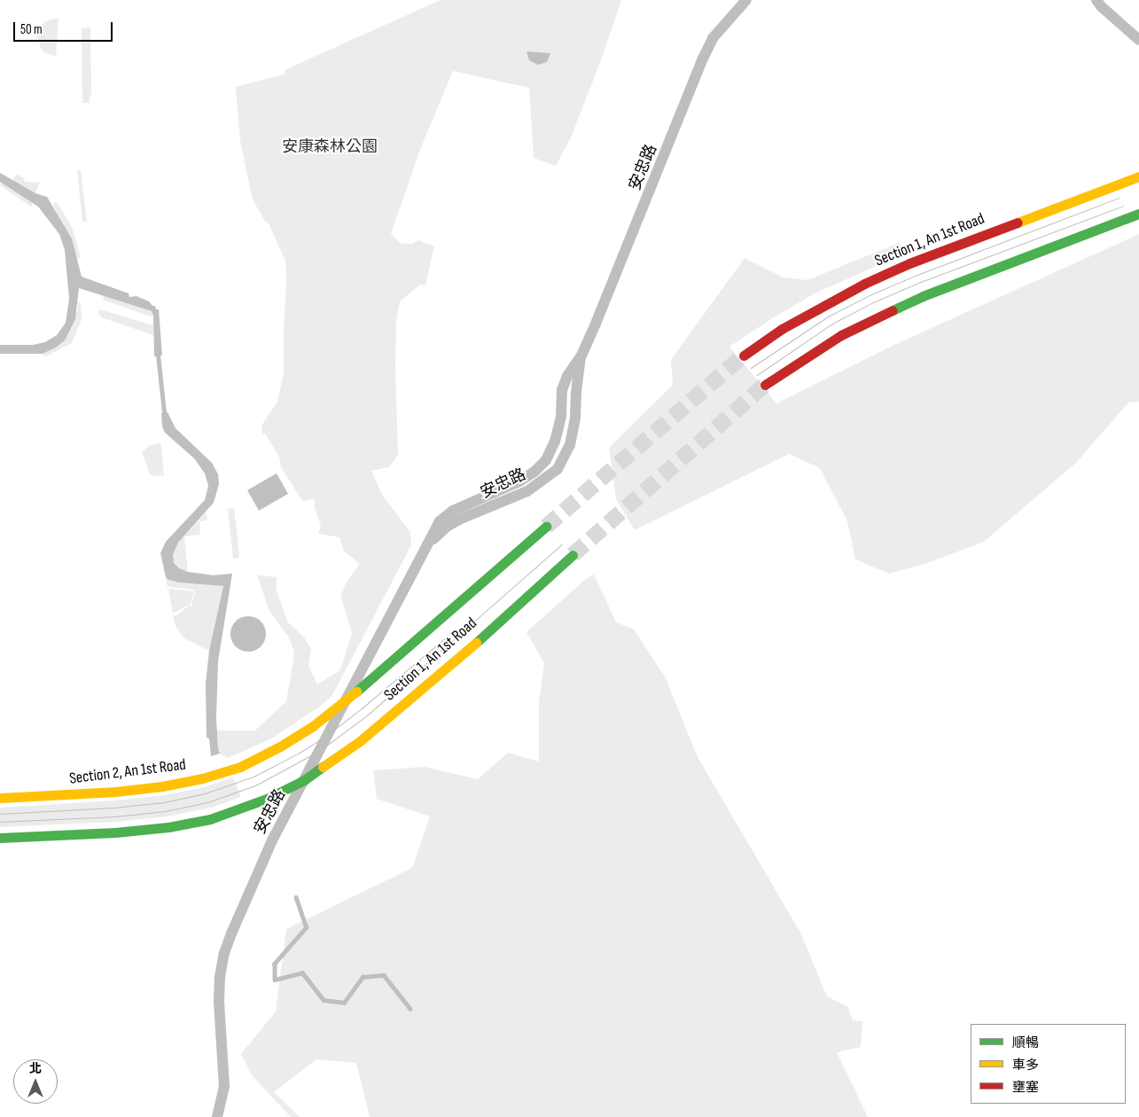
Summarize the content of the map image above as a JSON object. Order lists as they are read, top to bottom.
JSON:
{
  "streets": {
    "street": ["安忠路", "Section 1, An 1st Road", "Section 2, An 1st Road"]
  },
  "crossings": [
    ["安忠路", "Section 1, An 1st Road"],
    ["安忠路", "Section 2, An 1st Road"],
    ["Section 1, An 1st Road", "Section 2, An 1st Road"]
  ],
  "parks": ["安康森林公園"],
  "legend": ["順暢", "車多", "壅塞"],
  "scale_bar": "50 m",
  "north": "top"
}
